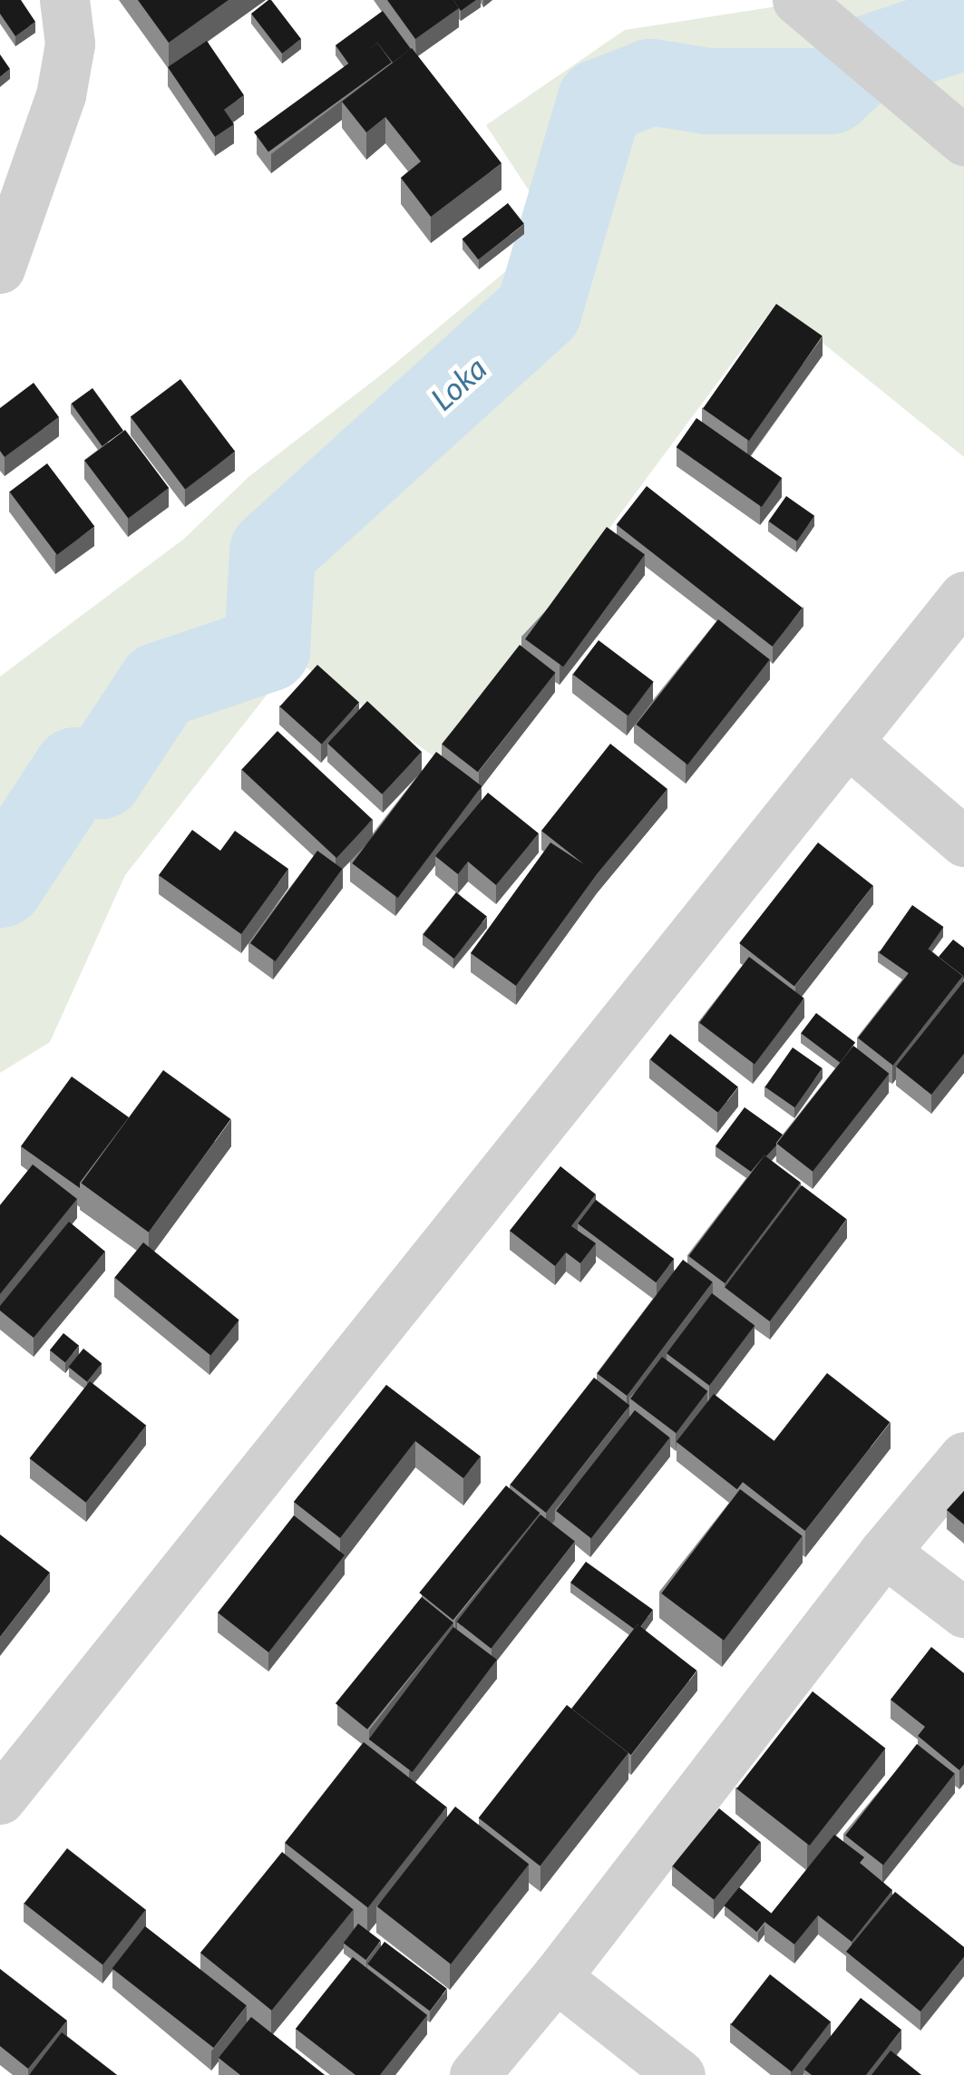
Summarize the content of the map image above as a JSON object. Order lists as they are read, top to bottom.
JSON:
{
  "water": ["Loka"]
}
